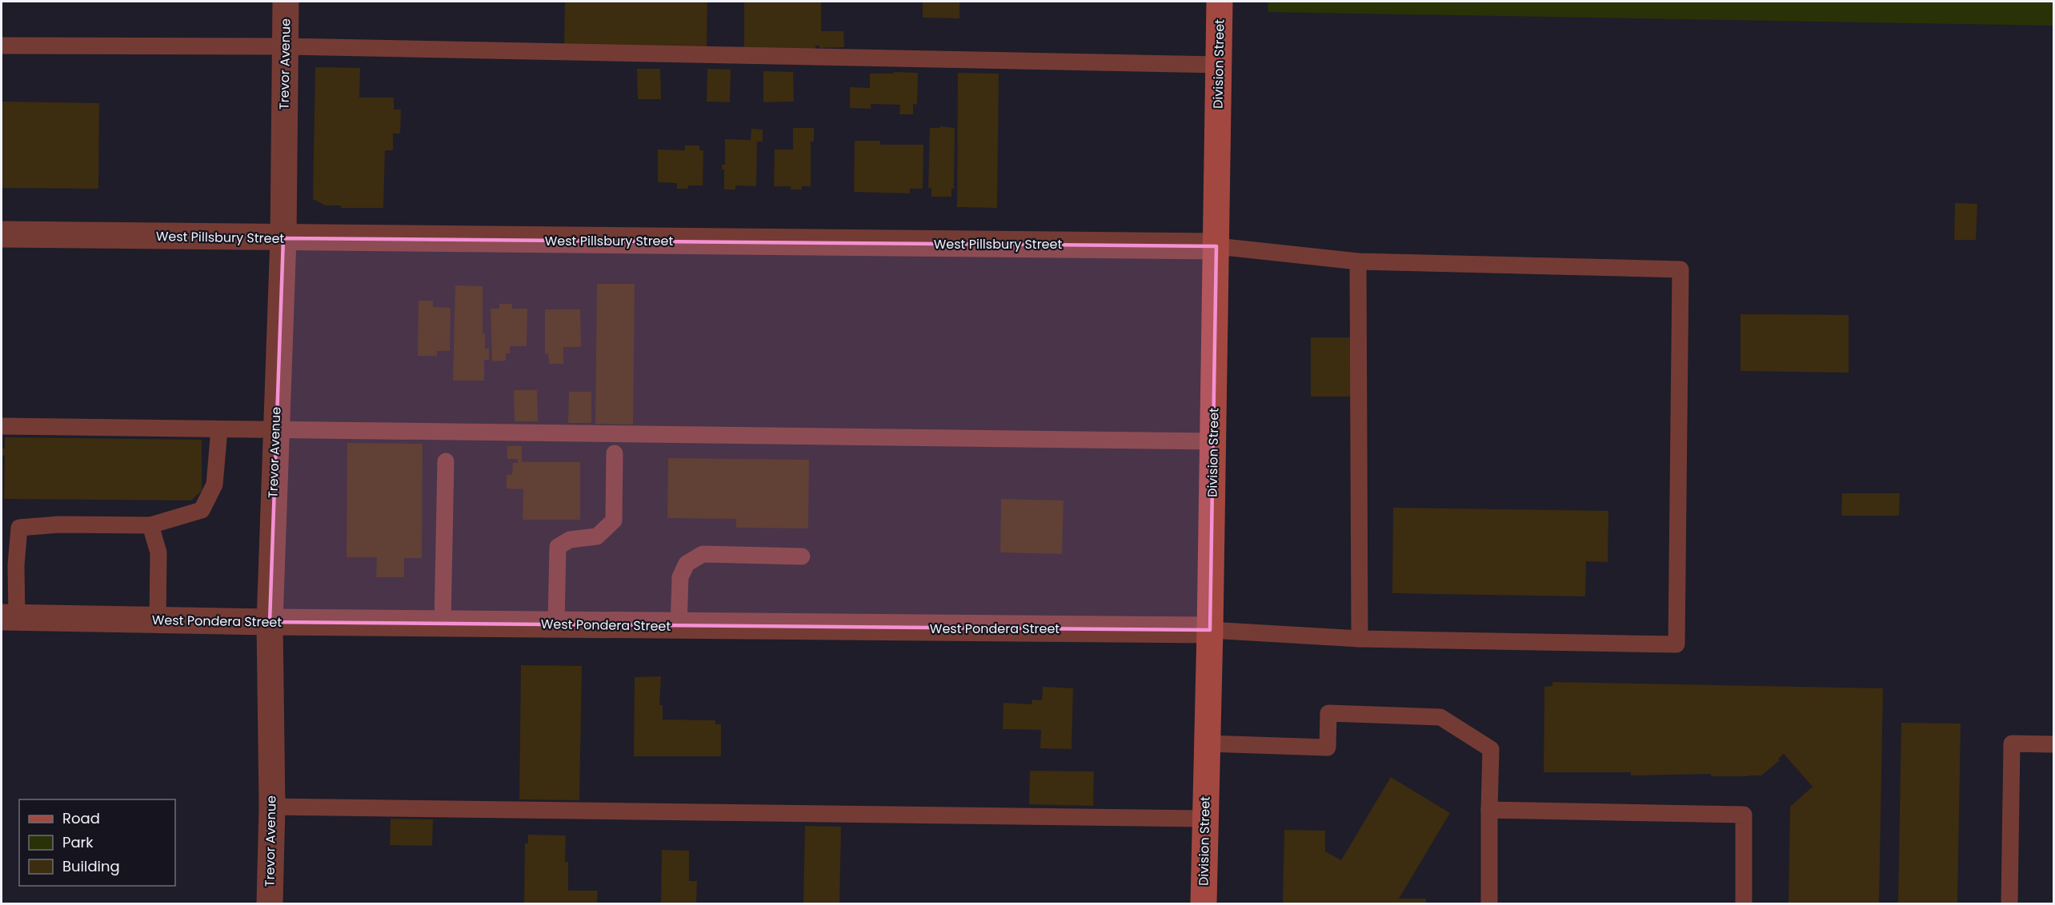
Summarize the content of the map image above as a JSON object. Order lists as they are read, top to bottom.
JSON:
{
  "streets": {
    "main road": ["Division Street"],
    "street": ["Trevor Avenue", "West Pillsbury Street", "West Pondera Street"]
  },
  "crossings": [
    ["Trevor Avenue", "West Pillsbury Street"],
    ["Trevor Avenue", "West Pondera Street"],
    ["Division Street", "West Pillsbury Street"],
    ["Division Street", "West Pondera Street"]
  ],
  "legend": ["Road", "Park", "Building"]
}
